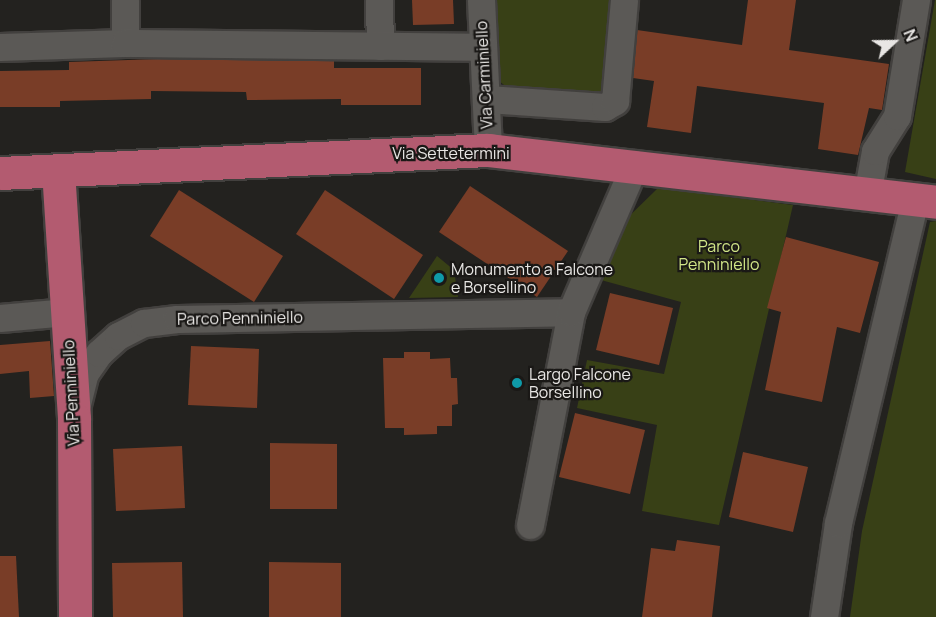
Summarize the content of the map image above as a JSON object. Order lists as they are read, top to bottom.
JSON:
{
  "streets": {
    "main road": ["Via Settetermini", "Via Penniniello"],
    "street": ["Via Carminiello", "Parco Penniniello"]
  },
  "crossings": [
    ["Via Carminiello", "Via Settetermini"],
    ["Via Settetermini", "Via Penniniello"],
    ["Parco Penniniello", "Via Penniniello"]
  ],
  "parks": ["Parco Penniniello"],
  "places": ["Monumento a Falcone e Borsellino", "Largo Falcone Borsellino"],
  "north": "right"
}
